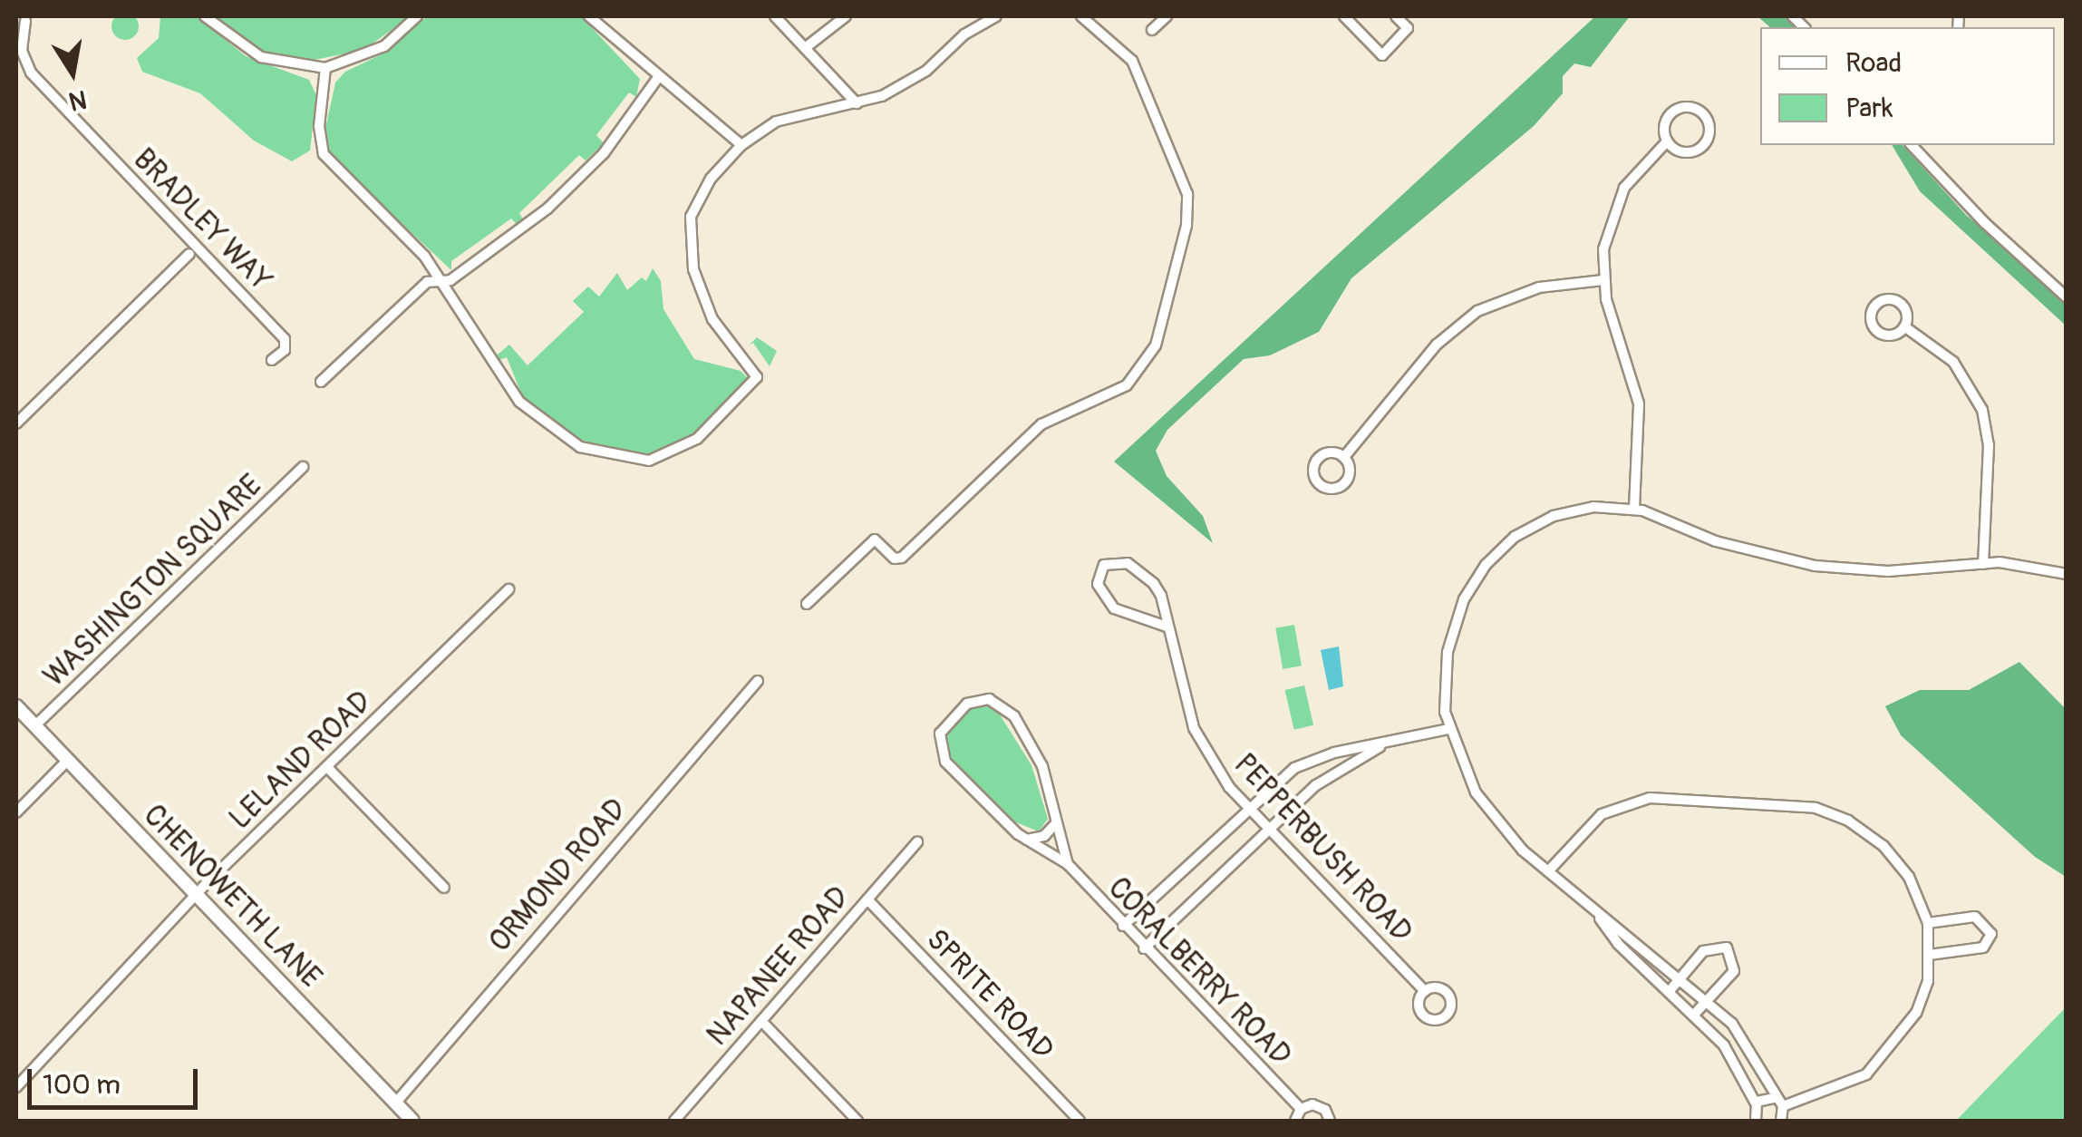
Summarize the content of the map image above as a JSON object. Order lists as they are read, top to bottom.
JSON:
{
  "streets": {
    "main road": ["CHENOWETH LANE"],
    "street": [
      "BRADLEY WAY",
      "WASHINGTON SQUARE",
      "LELAND ROAD",
      "PEPPERBUSH ROAD",
      "ORMOND ROAD",
      "NAPANEE ROAD",
      "CORALBERRY ROAD",
      "SPRITE ROAD"
    ]
  },
  "crossings": [
    ["WASHINGTON SQUARE", "CHENOWETH LANE"],
    ["LELAND ROAD", "CHENOWETH LANE"],
    ["ORMOND ROAD", "CHENOWETH LANE"],
    ["NAPANEE ROAD", "SPRITE ROAD"]
  ],
  "legend": ["Road", "Park"],
  "scale_bar": "100 m",
  "north": "bottom"
}
